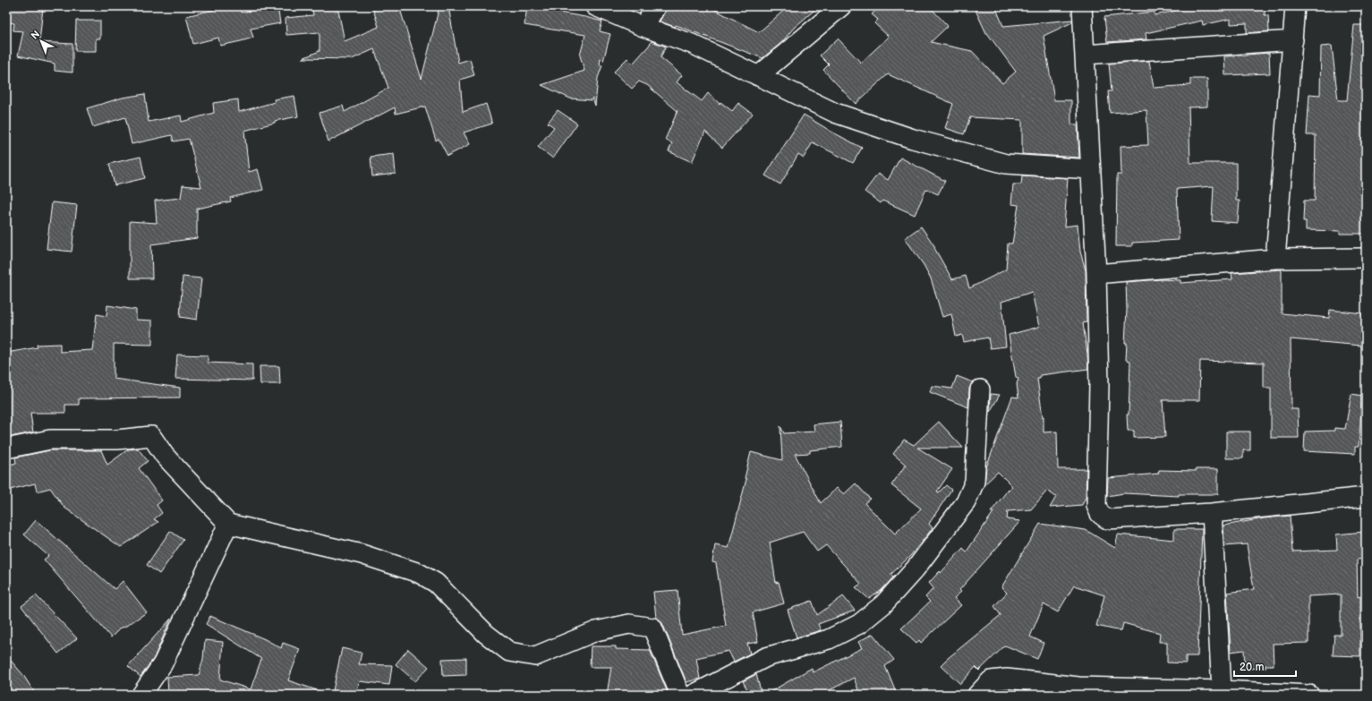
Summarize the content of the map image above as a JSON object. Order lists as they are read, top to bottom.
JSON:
{
  "scale_bar": "20 m",
  "north": "top left"
}
